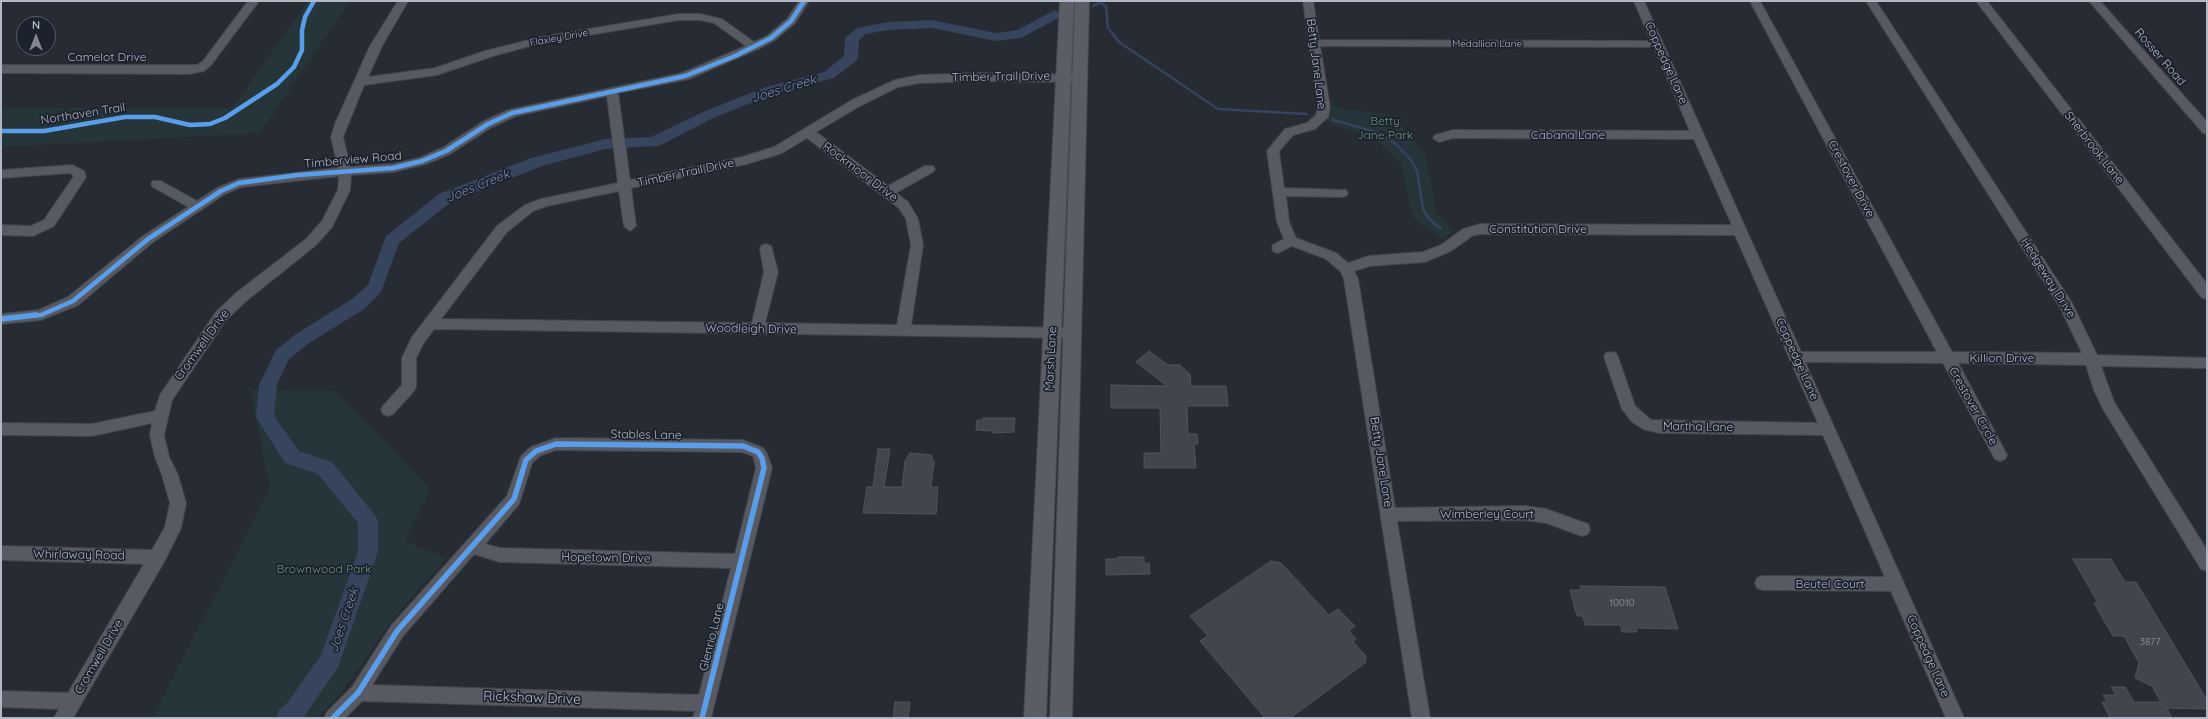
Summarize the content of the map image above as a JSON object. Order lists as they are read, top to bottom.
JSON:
{
  "streets": {
    "main road": ["Marsh Lane"],
    "street": [
      "Flaxley Drive",
      "Medallion Lane",
      "Camelot Drive",
      "Rosser Road",
      "Coppedge Lane",
      "Betty Jane Lane",
      "Timber Trail Drive",
      "Cabana Lane",
      "Sherbrook Lane",
      "Timberview Road",
      "Rockmoor Drive",
      "Crestover Drive",
      "Constitution Drive",
      "Hedgeway Drive",
      "Woodleigh Drive",
      "Cromwell Drive",
      "Killion Drive",
      "Crestover Circle",
      "Martha Lane",
      "Stables Lane",
      "Wimberley Court",
      "Whirlaway Road",
      "Hopetown Drive",
      "Beutel Court",
      "Glenrio Lane",
      "Rickshaw Drive"
    ],
    "cycle path": ["Northaven Trail"]
  },
  "crossings": [
    ["Flaxley Drive", "Timberview Road"],
    ["Flaxley Drive", "Cromwell Drive"],
    ["Medallion Lane", "Coppedge Lane"],
    ["Medallion Lane", "Betty Jane Lane"],
    ["Coppedge Lane", "Cabana Lane"],
    ["Coppedge Lane", "Constitution Drive"],
    ["Coppedge Lane", "Killion Drive"],
    ["Coppedge Lane", "Martha Lane"],
    ["Coppedge Lane", "Beutel Court"],
    ["Betty Jane Lane", "Constitution Drive"],
    ["Betty Jane Lane", "Wimberley Court"],
    ["Timber Trail Drive", "Rockmoor Drive"],
    ["Timber Trail Drive", "Woodleigh Drive"],
    ["Timber Trail Drive", "Marsh Lane"],
    ["Timberview Road", "Cromwell Drive"],
    ["Rockmoor Drive", "Woodleigh Drive"],
    ["Crestover Drive", "Killion Drive"],
    ["Crestover Drive", "Crestover Circle"],
    ["Hedgeway Drive", "Killion Drive"],
    ["Woodleigh Drive", "Marsh Lane"],
    ["Cromwell Drive", "Whirlaway Road"],
    ["Killion Drive", "Crestover Circle"],
    ["Stables Lane", "Hopetown Drive"],
    ["Stables Lane", "Glenrio Lane"],
    ["Stables Lane", "Rickshaw Drive"],
    ["Hopetown Drive", "Glenrio Lane"],
    ["Glenrio Lane", "Rickshaw Drive"]
  ],
  "water": ["Joes Creek"],
  "parks": ["Betty Jane Park", "Brownwood Park"],
  "house_numbers": ["10010", "3877"],
  "north": "top"
}
